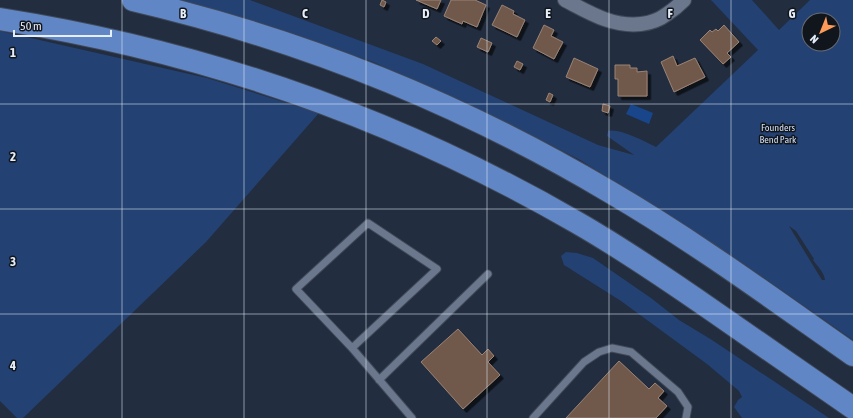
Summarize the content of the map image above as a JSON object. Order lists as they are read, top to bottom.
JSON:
{
  "parks": ["Founders Bend Park"],
  "scale_bar": "50 m",
  "north": "bottom left",
  "grid": {
    "columns": [
      "B",
      "C",
      "D",
      "E",
      "F",
      "G"
    ],
    "rows": [
      "1",
      "2",
      "3",
      "4"
    ]
  }
}
